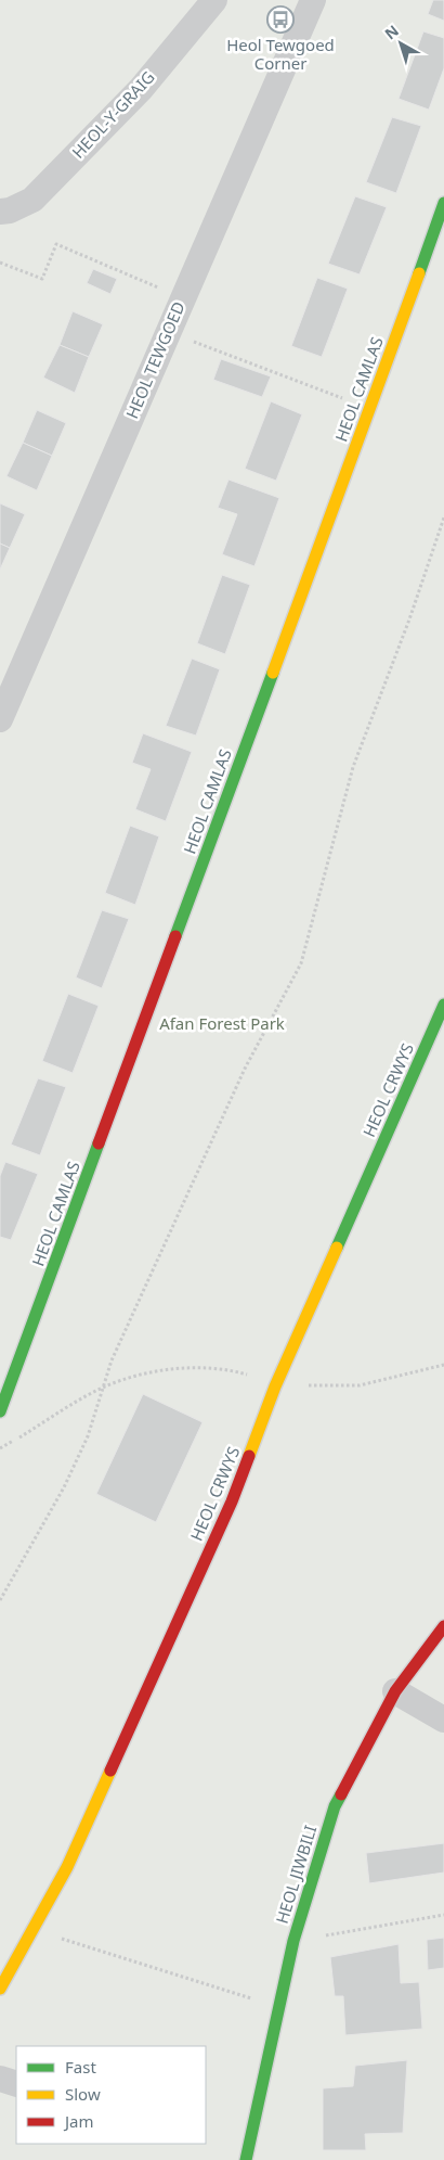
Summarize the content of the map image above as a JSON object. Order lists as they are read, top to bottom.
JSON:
{
  "streets": {
    "street": [
      "HEOL-Y-GRAIG",
      "HEOL TEWGOED",
      "HEOL CAMLAS",
      "HEOL CRWYS",
      "HEOL JIWBILI"
    ]
  },
  "parks": ["Afan Forest Park"],
  "places": {
    "bus stop": ["Heol Tewgoed Corner"]
  },
  "legend": ["Fast", "Slow", "Jam"],
  "north": "top left"
}
